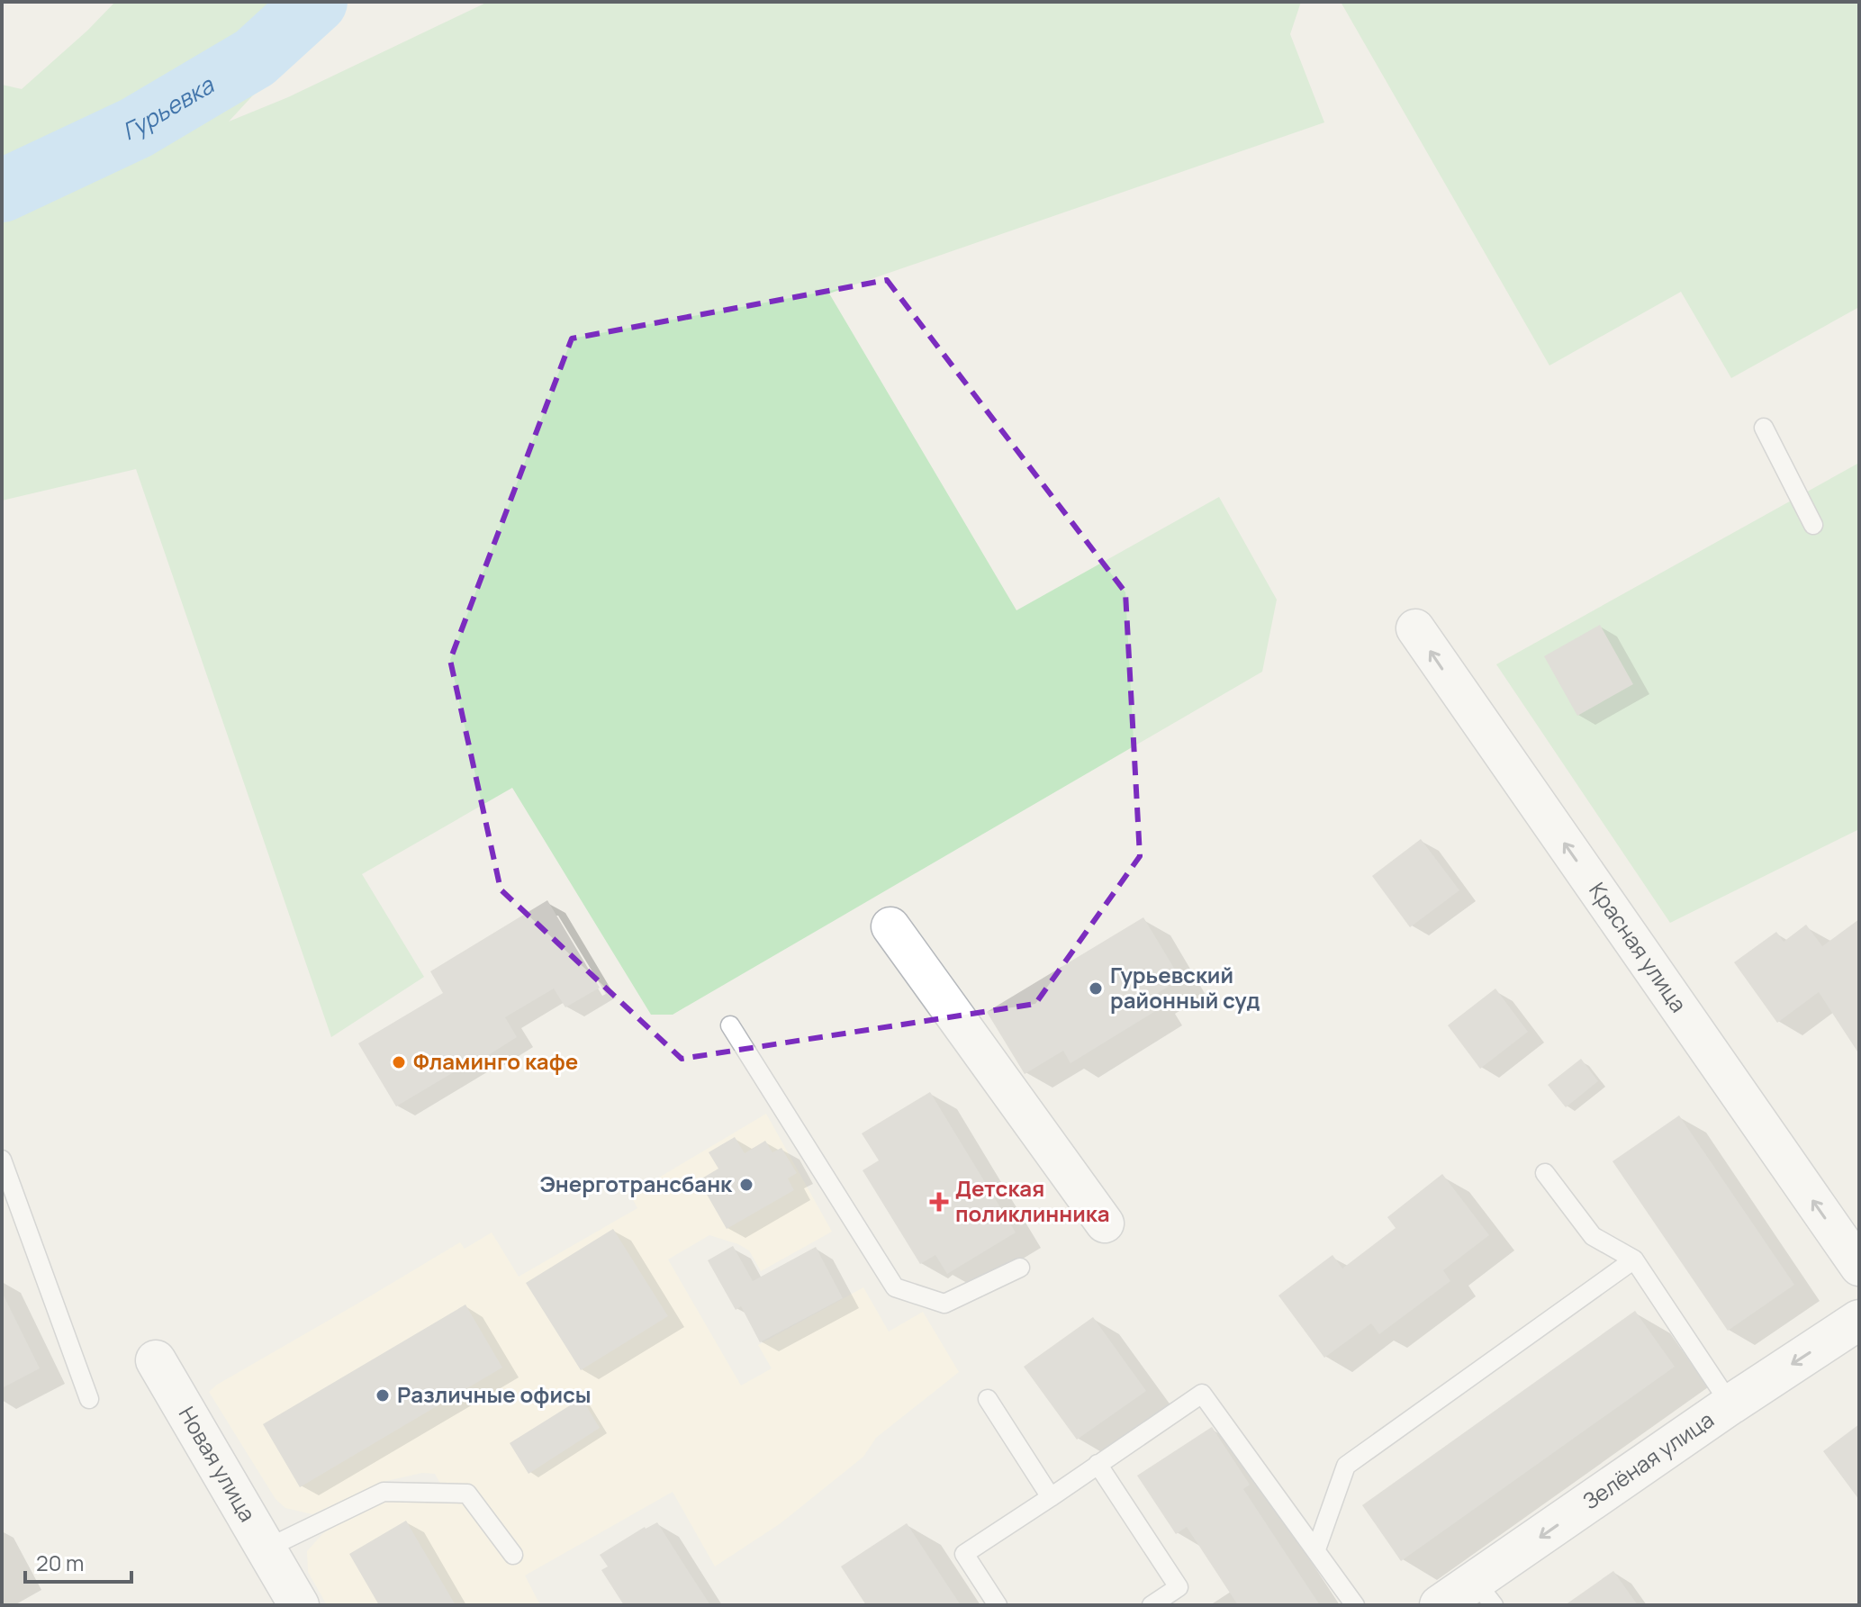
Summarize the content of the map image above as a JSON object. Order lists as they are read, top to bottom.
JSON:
{
  "streets": {
    "street": ["Красная улица", "Зелёная улица", "Новая улица"]
  },
  "one_way": ["Красная улица", "Зелёная улица"],
  "water": ["Гурьевка"],
  "places": {
    "other": [
      "Гурьевский районный суд",
      "Фламинго кафе",
      "Энерготрансбанк",
      "Различные офисы"
    ],
    "health": ["Детская поликлинника"]
  },
  "scale_bar": "20 m"
}
